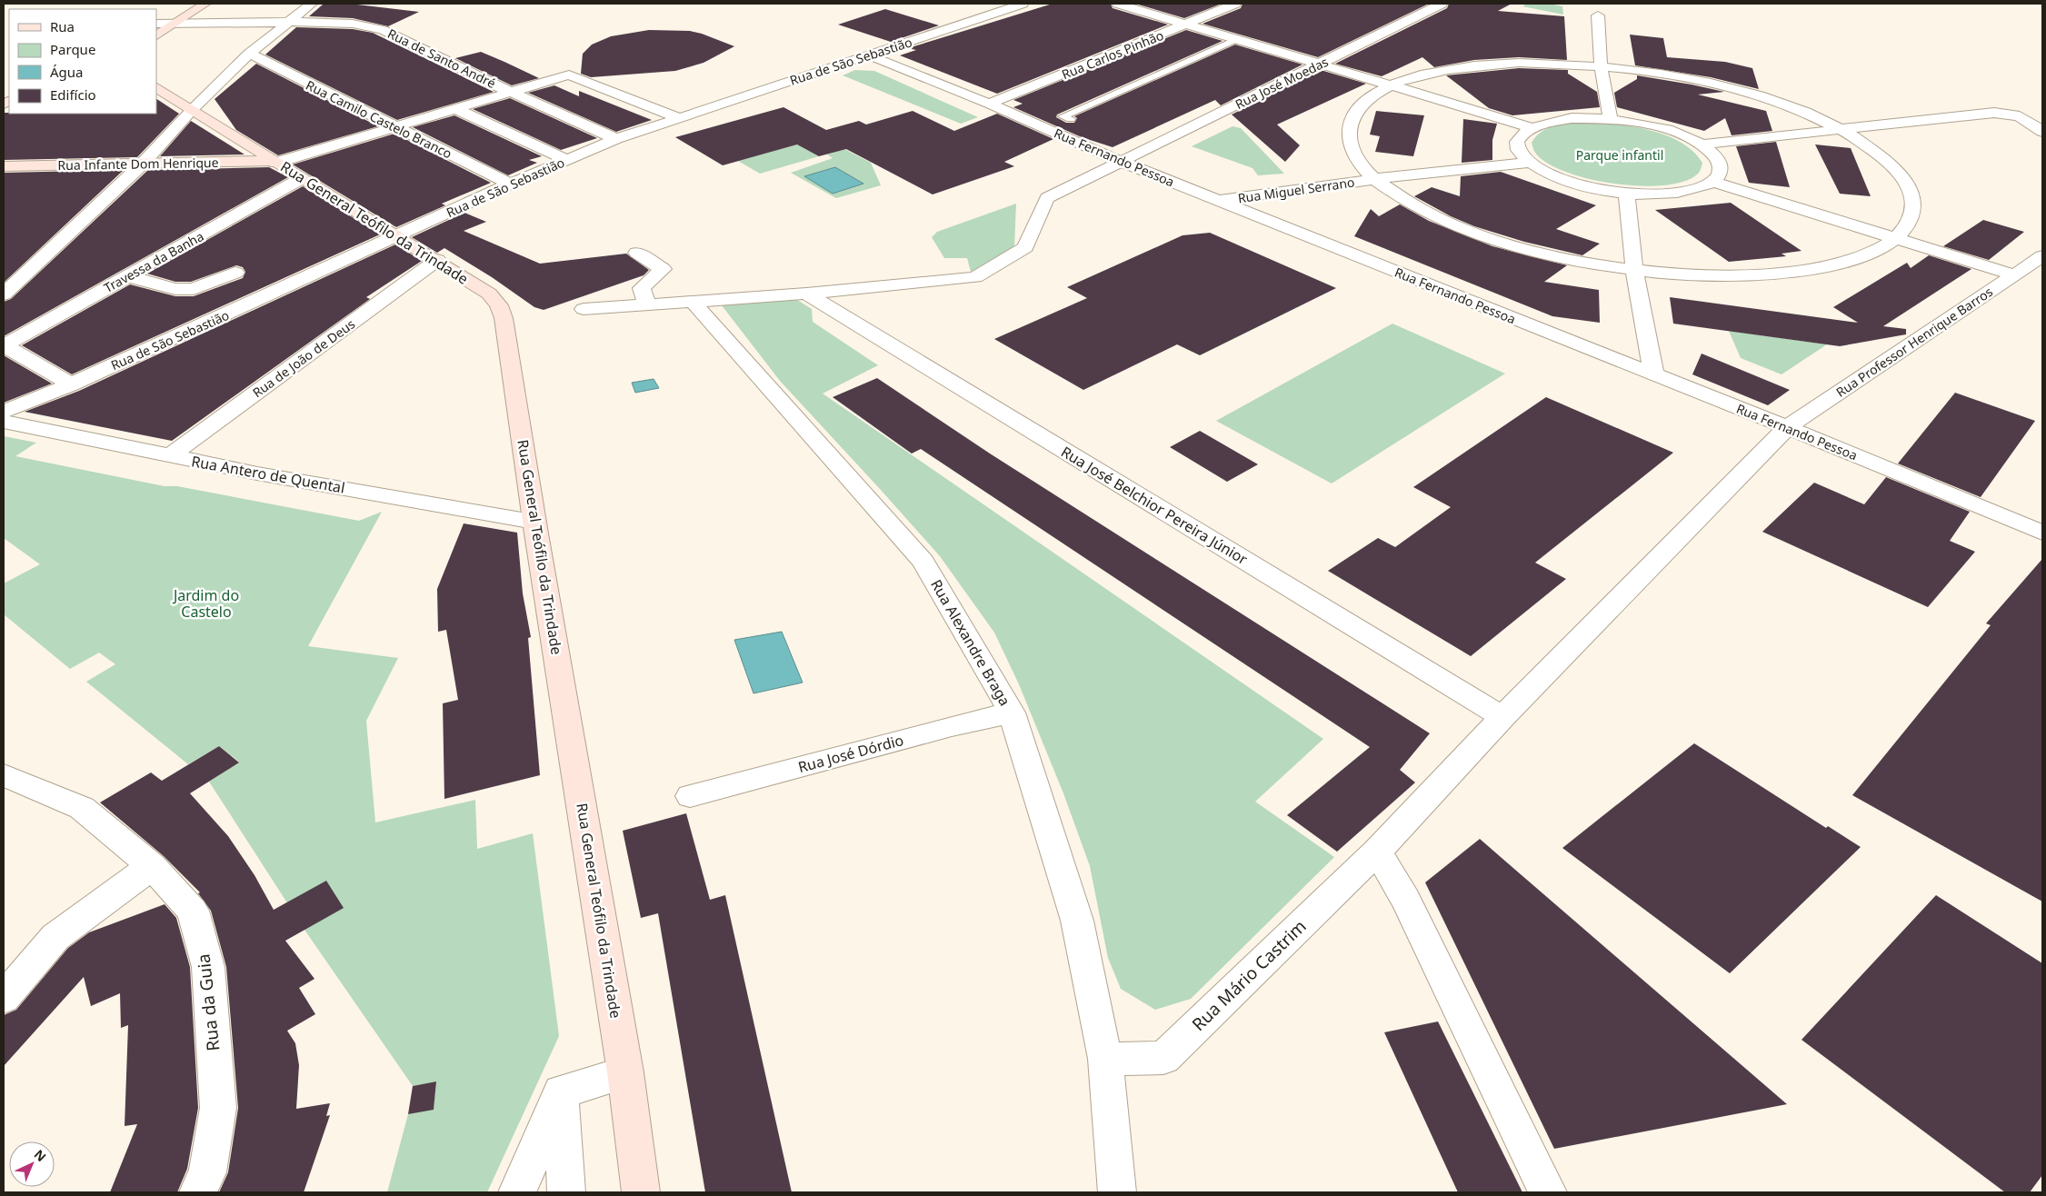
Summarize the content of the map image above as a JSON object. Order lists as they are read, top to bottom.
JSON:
{
  "streets": {
    "main road": ["Rua Infante Dom Henrique", "Rua General Teófilo da Trindade"],
    "street": [
      "Rua Carlos Pinhão",
      "Rua de Santo André",
      "Rua de São Sebastião",
      "Rua José Moedas",
      "Rua Camilo Castelo Branco",
      "Rua Fernando Pessoa",
      "Rua Miguel Serrano",
      "Travessa da Banha",
      "Rua Professor Henrique Barros",
      "Rua de João de Deus",
      "Rua Antero de Quental",
      "Rua José Belchior Pereira Júnior",
      "Rua Alexandre Braga",
      "Rua José Dórdio",
      "Rua Mário Castrim",
      "Rua da Guia"
    ]
  },
  "crossings": [
    ["Rua Carlos Pinhão", "Rua Fernando Pessoa"],
    ["Rua de Santo André", "Rua de São Sebastião"],
    ["Rua de São Sebastião", "Rua Camilo Castelo Branco"],
    ["Rua de São Sebastião", "Rua Fernando Pessoa"],
    ["Rua de São Sebastião", "Rua General Teófilo da Trindade"],
    ["Rua José Moedas", "Rua Fernando Pessoa"],
    ["Rua José Moedas", "Rua José Belchior Pereira Júnior"],
    ["Rua José Moedas", "Rua Alexandre Braga"],
    ["Rua Fernando Pessoa", "Rua Miguel Serrano"],
    ["Rua Fernando Pessoa", "Rua Professor Henrique Barros"],
    ["Rua Infante Dom Henrique", "Rua General Teófilo da Trindade"],
    ["Rua General Teófilo da Trindade", "Travessa da Banha"],
    ["Rua General Teófilo da Trindade", "Rua de João de Deus"],
    ["Rua General Teófilo da Trindade", "Rua Antero de Quental"],
    ["Rua Professor Henrique Barros", "Rua José Belchior Pereira Júnior"],
    ["Rua Professor Henrique Barros", "Rua Mário Castrim"],
    ["Rua de João de Deus", "Rua Antero de Quental"],
    ["Rua José Belchior Pereira Júnior", "Rua Mário Castrim"],
    ["Rua Alexandre Braga", "Rua José Dórdio"],
    ["Rua Alexandre Braga", "Rua Mário Castrim"]
  ],
  "parks": ["Parque infantil", "Jardim do Castelo"],
  "legend": [
    "Rua",
    "Parque",
    "Água",
    "Edifício"
  ],
  "north": "top right"
}
